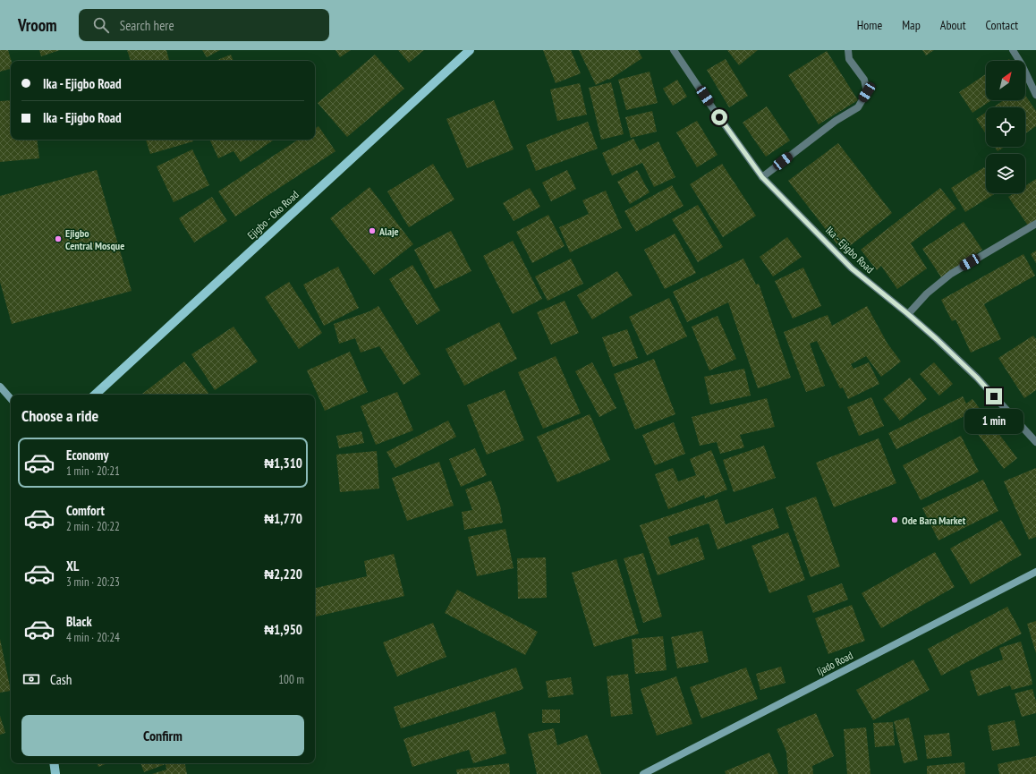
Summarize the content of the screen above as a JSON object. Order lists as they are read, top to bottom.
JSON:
{
  "streets": {
    "main road": ["Ejigbo - Oko Road"],
    "street": ["Ika - Ejigbo Road", "Ijado Road"]
  },
  "places": ["Alaje", "Ejigbo Central Mosque", "Ode Bara Market"],
  "north": "top right",
  "page": {
    "header": "Vroom",
    "search": "Search here",
    "nav": [
      "Home",
      "Map",
      "About",
      "Contact"
    ],
    "banner": ["Ika - Ejigbo Road", "Ika - Ejigbo Road"],
    "heading": "Choose a ride",
    "bubble": "1 min",
    "list": [
      {
        "name": "Economy",
        "note": "1 min · 20:21",
        "value": "₦1,310"
      },
      {
        "name": "Comfort",
        "note": "2 min · 20:22",
        "value": "₦1,770"
      },
      {
        "name": "XL",
        "note": "3 min · 20:23",
        "value": "₦2,220"
      },
      {
        "name": "Black",
        "note": "4 min · 20:24",
        "value": "₦1,950"
      }
    ],
    "pay": ["Cash", "100 m"],
    "buttons": "Confirm"
  }
}
